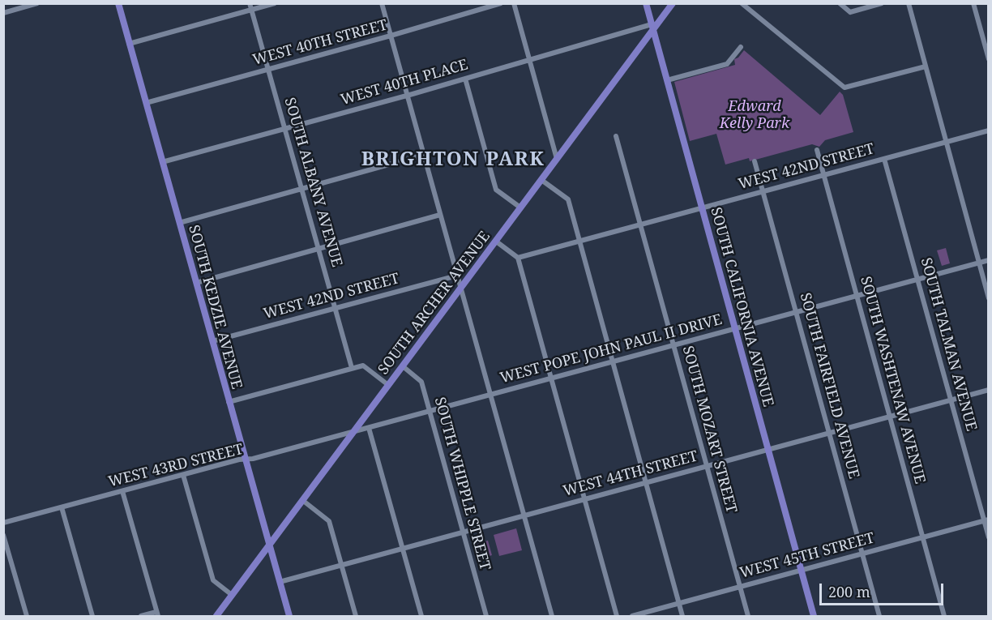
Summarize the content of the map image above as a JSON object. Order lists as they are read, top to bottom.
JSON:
{
  "streets": {
    "main road": ["SOUTH ARCHER AVENUE", "SOUTH KEDZIE AVENUE", "SOUTH CALIFORNIA AVENUE"],
    "street": [
      "WEST 40TH STREET",
      "WEST 40TH PLACE",
      "WEST 42ND STREET",
      "SOUTH ALBANY AVENUE",
      "SOUTH TALMAN AVENUE",
      "WEST POPE JOHN PAUL II DRIVE",
      "SOUTH WASHTENAW AVENUE",
      "SOUTH FAIRFIELD AVENUE",
      "SOUTH MOZART STREET",
      "WEST 43RD STREET",
      "WEST 44TH STREET",
      "SOUTH WHIPPLE STREET",
      "WEST 45TH STREET"
    ]
  },
  "crossings": [
    ["WEST 40TH STREET", "SOUTH ALBANY AVENUE"],
    ["WEST 40TH STREET", "SOUTH KEDZIE AVENUE"],
    ["WEST 40TH PLACE", "SOUTH ALBANY AVENUE"],
    ["WEST 40TH PLACE", "SOUTH ARCHER AVENUE"],
    ["WEST 40TH PLACE", "SOUTH KEDZIE AVENUE"],
    ["WEST 40TH PLACE", "SOUTH CALIFORNIA AVENUE"],
    ["WEST 42ND STREET", "SOUTH ALBANY AVENUE"],
    ["WEST 42ND STREET", "SOUTH KEDZIE AVENUE"],
    ["WEST 42ND STREET", "SOUTH CALIFORNIA AVENUE"],
    ["WEST 42ND STREET", "SOUTH TALMAN AVENUE"],
    ["WEST 42ND STREET", "SOUTH WASHTENAW AVENUE"],
    ["WEST 42ND STREET", "SOUTH FAIRFIELD AVENUE"],
    ["WEST 42ND STREET", "SOUTH MOZART STREET"],
    ["SOUTH ARCHER AVENUE", "SOUTH KEDZIE AVENUE"],
    ["SOUTH ARCHER AVENUE", "SOUTH CALIFORNIA AVENUE"],
    ["SOUTH ARCHER AVENUE", "WEST POPE JOHN PAUL II DRIVE"],
    ["SOUTH ARCHER AVENUE", "WEST 43RD STREET"],
    ["SOUTH ARCHER AVENUE", "SOUTH WHIPPLE STREET"],
    ["SOUTH KEDZIE AVENUE", "WEST 43RD STREET"],
    ["SOUTH KEDZIE AVENUE", "WEST 44TH STREET"],
    ["SOUTH CALIFORNIA AVENUE", "WEST POPE JOHN PAUL II DRIVE"],
    ["SOUTH CALIFORNIA AVENUE", "WEST 44TH STREET"],
    ["SOUTH CALIFORNIA AVENUE", "WEST 45TH STREET"],
    ["SOUTH TALMAN AVENUE", "WEST POPE JOHN PAUL II DRIVE"],
    ["SOUTH TALMAN AVENUE", "WEST 44TH STREET"],
    ["SOUTH TALMAN AVENUE", "WEST 45TH STREET"],
    ["WEST POPE JOHN PAUL II DRIVE", "SOUTH WASHTENAW AVENUE"],
    ["WEST POPE JOHN PAUL II DRIVE", "SOUTH FAIRFIELD AVENUE"],
    ["WEST POPE JOHN PAUL II DRIVE", "SOUTH MOZART STREET"],
    ["WEST POPE JOHN PAUL II DRIVE", "WEST 43RD STREET"],
    ["WEST POPE JOHN PAUL II DRIVE", "SOUTH WHIPPLE STREET"],
    ["SOUTH WASHTENAW AVENUE", "WEST 44TH STREET"],
    ["SOUTH WASHTENAW AVENUE", "WEST 45TH STREET"],
    ["SOUTH FAIRFIELD AVENUE", "WEST 44TH STREET"],
    ["SOUTH FAIRFIELD AVENUE", "WEST 45TH STREET"],
    ["SOUTH MOZART STREET", "WEST 44TH STREET"],
    ["SOUTH MOZART STREET", "WEST 45TH STREET"],
    ["WEST 44TH STREET", "SOUTH WHIPPLE STREET"]
  ],
  "districts": ["BRIGHTON PARK"],
  "parks": ["Edward Kelly Park"],
  "scale_bar": "200 m"
}
